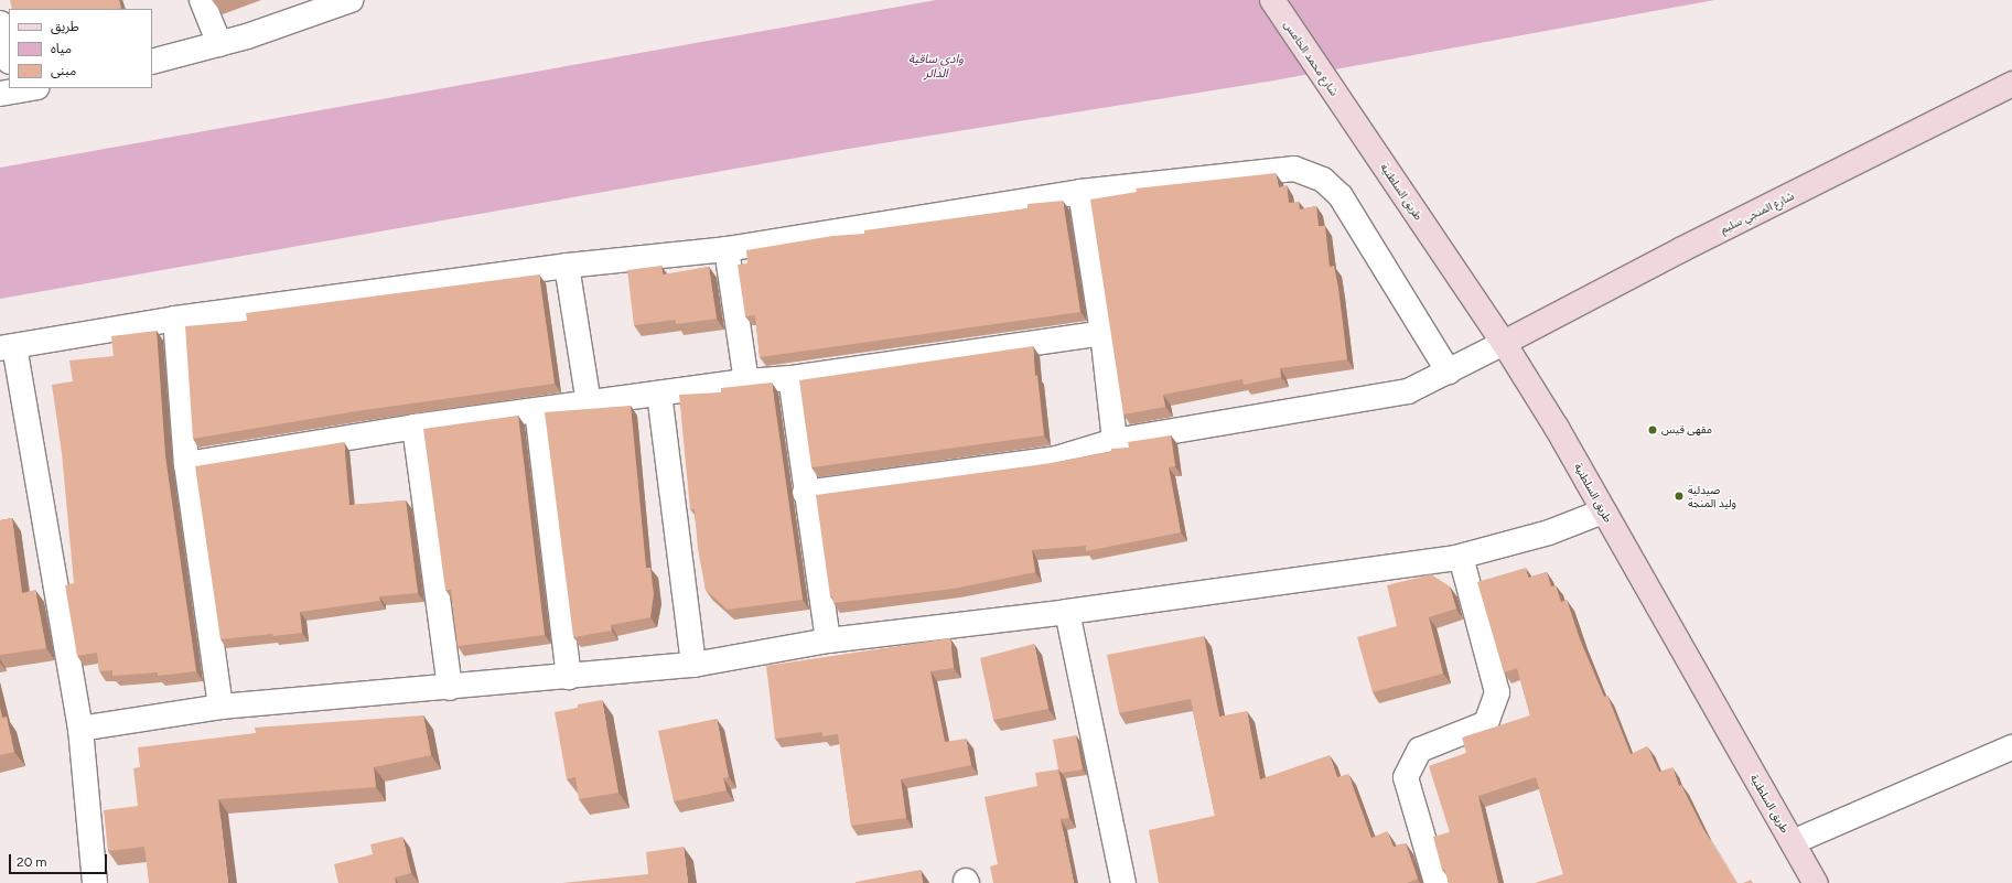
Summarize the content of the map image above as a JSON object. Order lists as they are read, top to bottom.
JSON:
{
  "streets": {
    "main road": ["شارع محمد الخامس", "طريق السلطنية", "شارع المنجي سليم"]
  },
  "crossings": [
    ["شارع محمد الخامس", "طريق السلطنية"],
    ["طريق السلطنية", "شارع المنجي سليم"]
  ],
  "water": ["وادي ساقية الدائر"],
  "places": ["مقهى قيس", "صيدلية وليد المنجة"],
  "legend": ["طريق", "مياه", "مبنى"],
  "scale_bar": "20 m"
}
